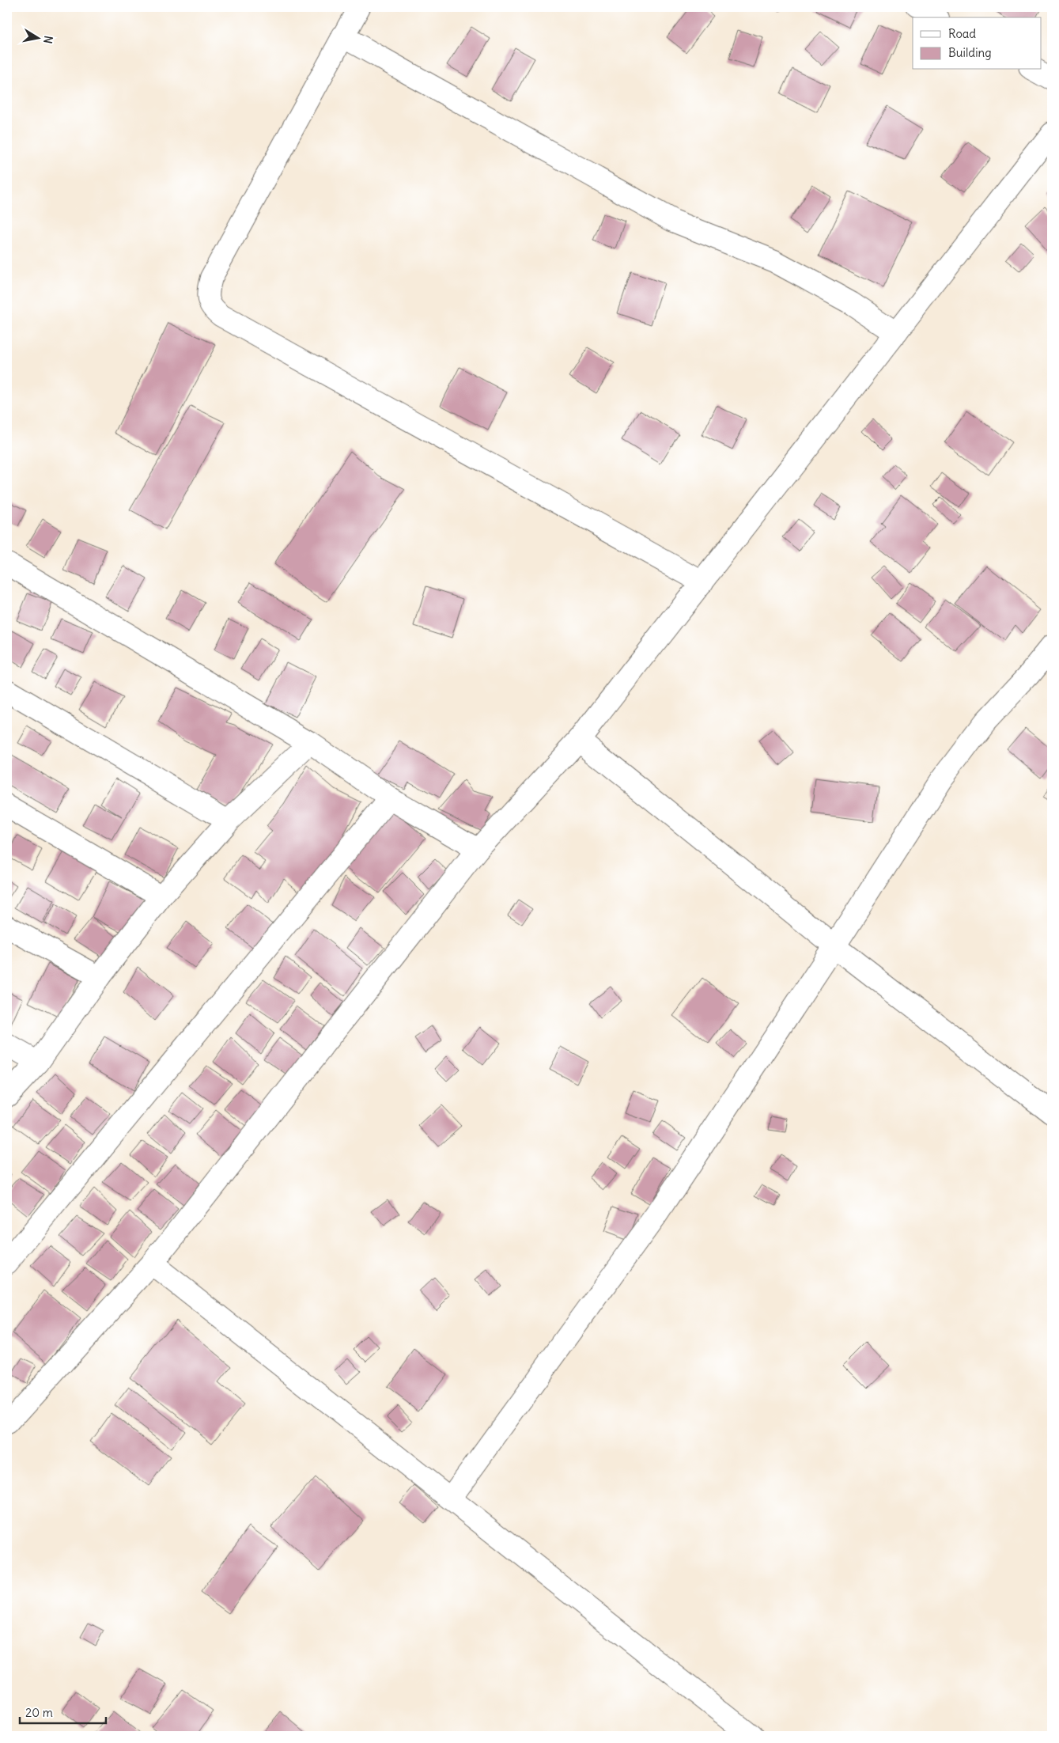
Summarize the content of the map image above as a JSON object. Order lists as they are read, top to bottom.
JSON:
{
  "legend": ["Road", "Building"],
  "scale_bar": "20 m",
  "north": "right"
}
